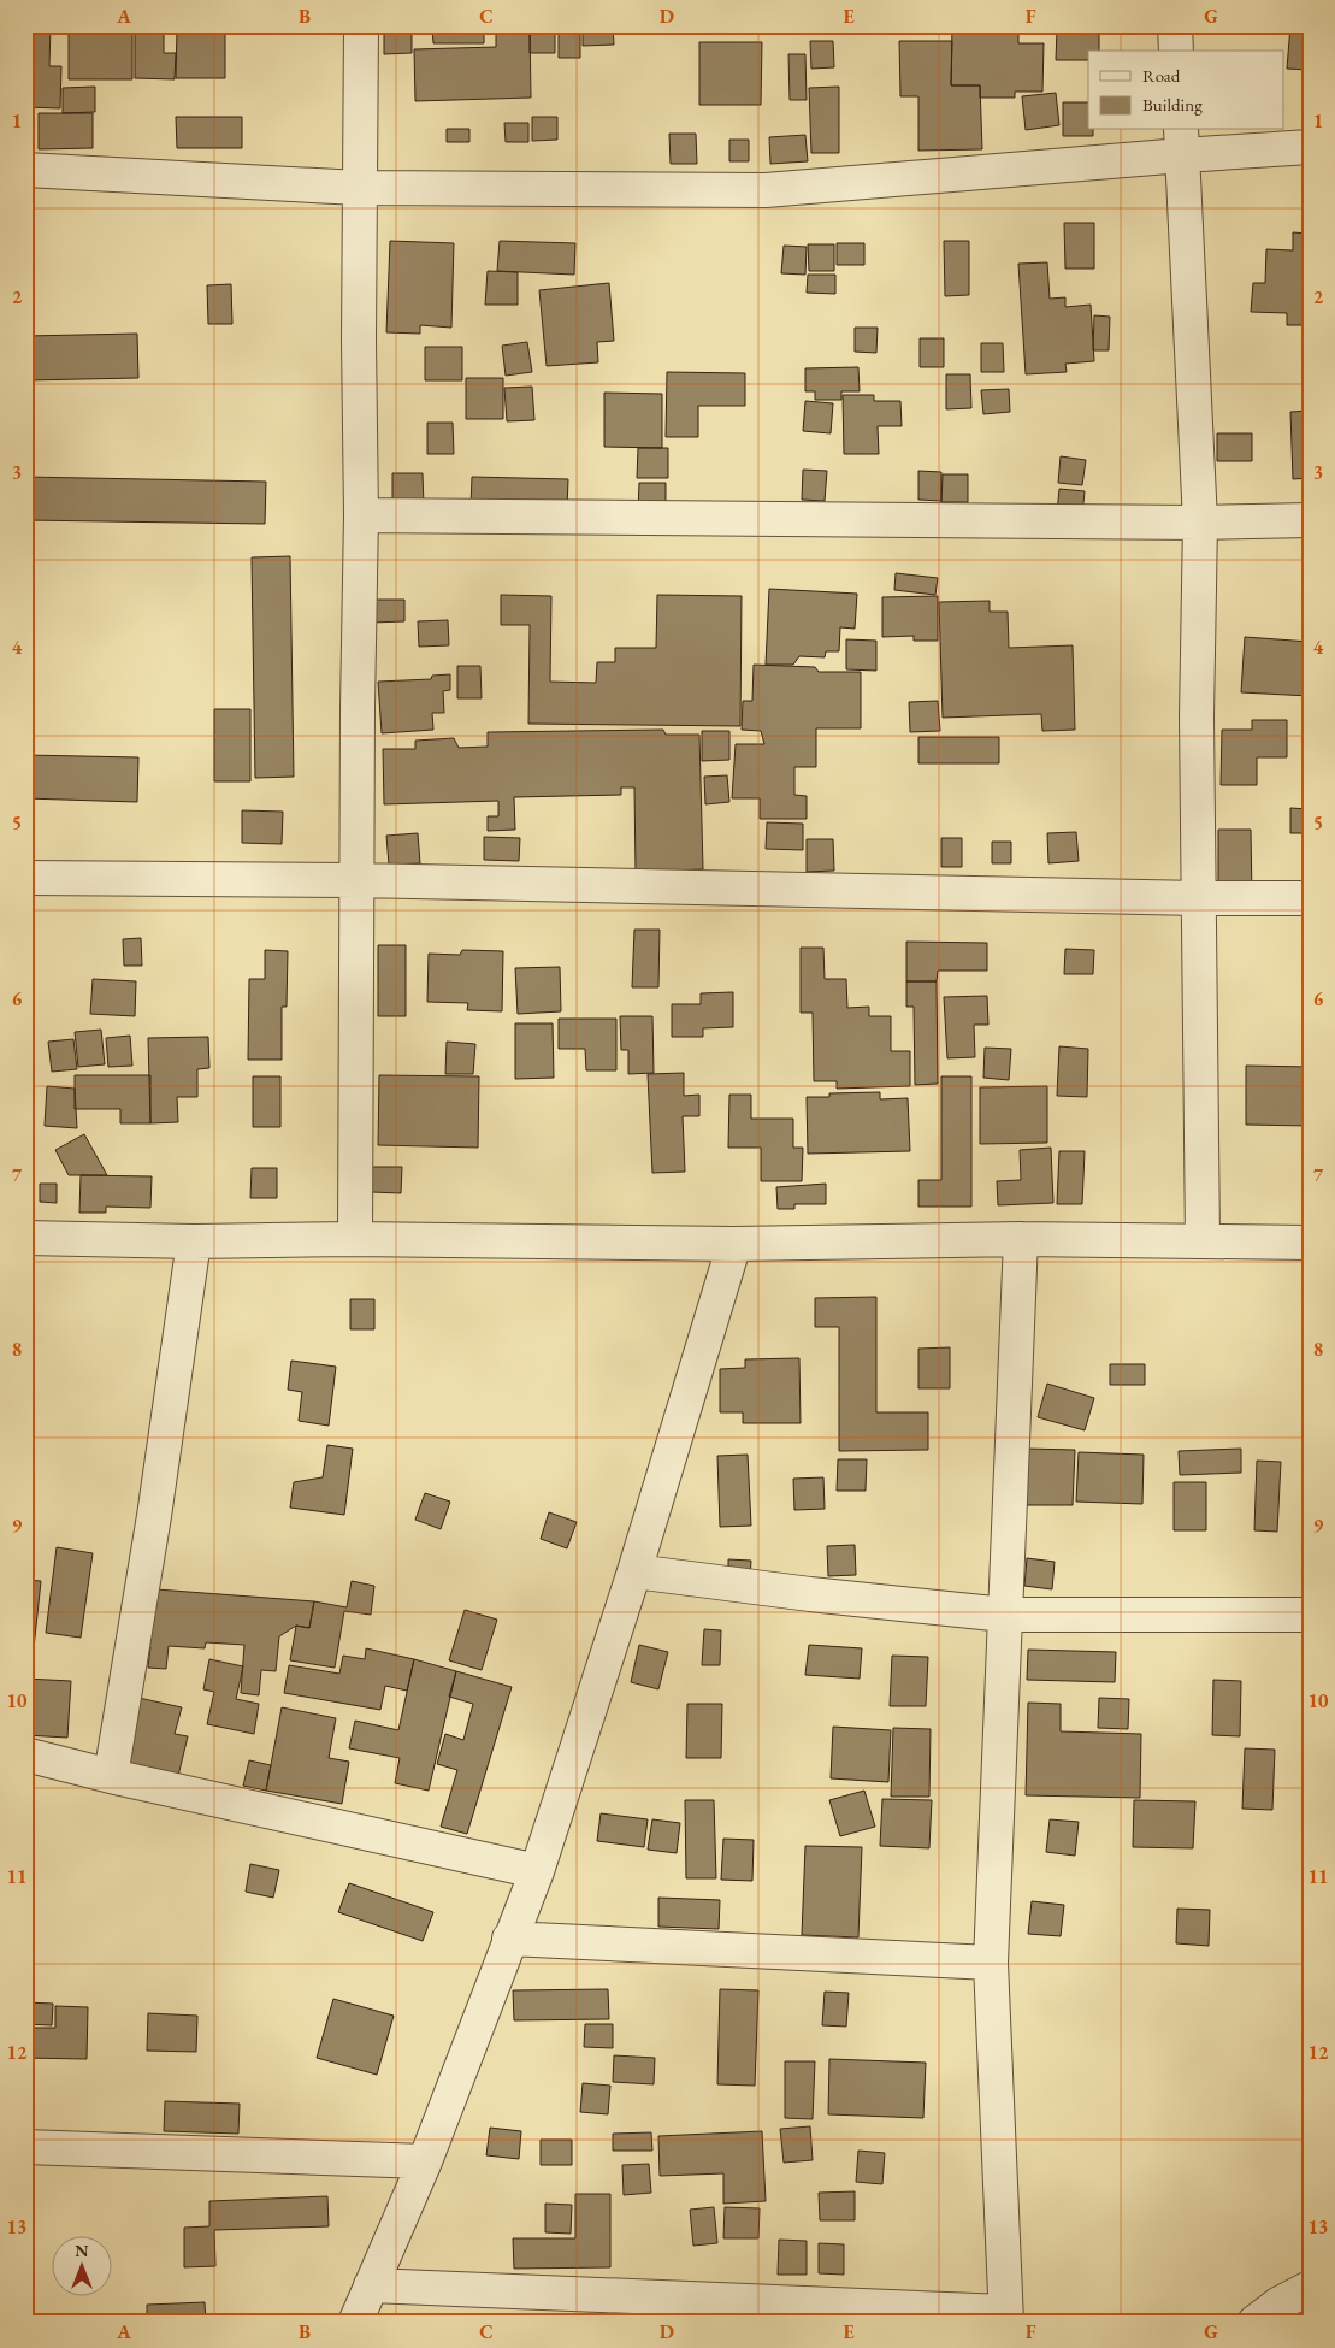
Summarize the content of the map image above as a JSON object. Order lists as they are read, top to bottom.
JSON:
{
  "legend": ["Road", "Building"],
  "north": "top",
  "grid": {
    "columns": [
      "A",
      "B",
      "C",
      "D",
      "E",
      "F",
      "G"
    ],
    "rows": [
      "1",
      "2",
      "3",
      "4",
      "5",
      "6",
      "7",
      "8",
      "9",
      "10",
      "11",
      "12",
      "13"
    ]
  }
}
